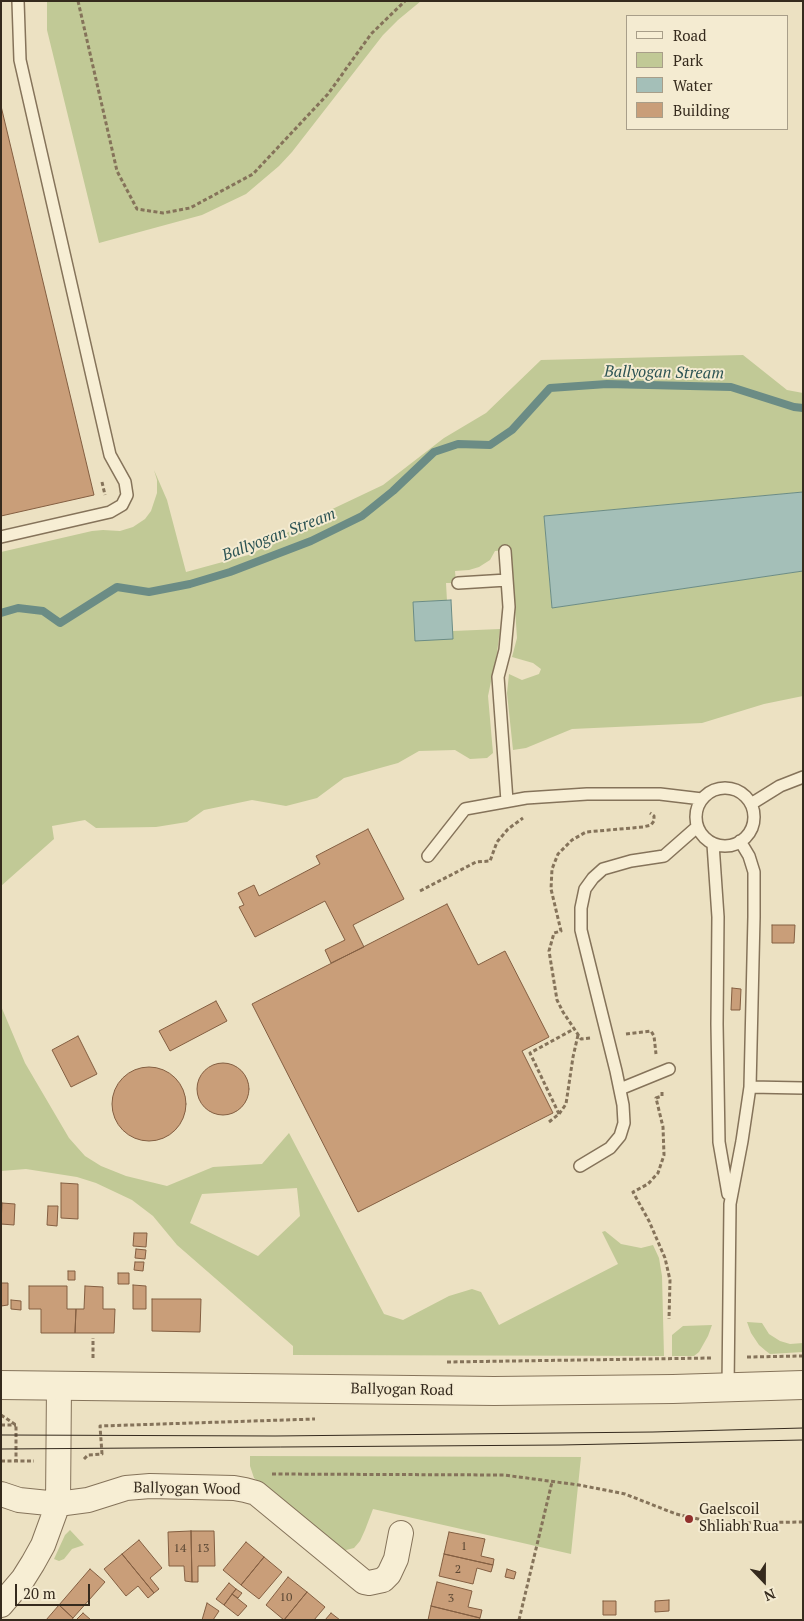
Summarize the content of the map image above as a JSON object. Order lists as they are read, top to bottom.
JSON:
{
  "streets": {
    "street": ["Ballyogan Road", "Ballyogan Wood"]
  },
  "water": ["Ballyogan Stream"],
  "places": ["Gaelscoil Shliabh Rua"],
  "house_numbers": [
    "1",
    "14",
    "13",
    "2",
    "10",
    "3"
  ],
  "legend": [
    "Road",
    "Park",
    "Water",
    "Building"
  ],
  "scale_bar": "20 m",
  "north": "bottom"
}
